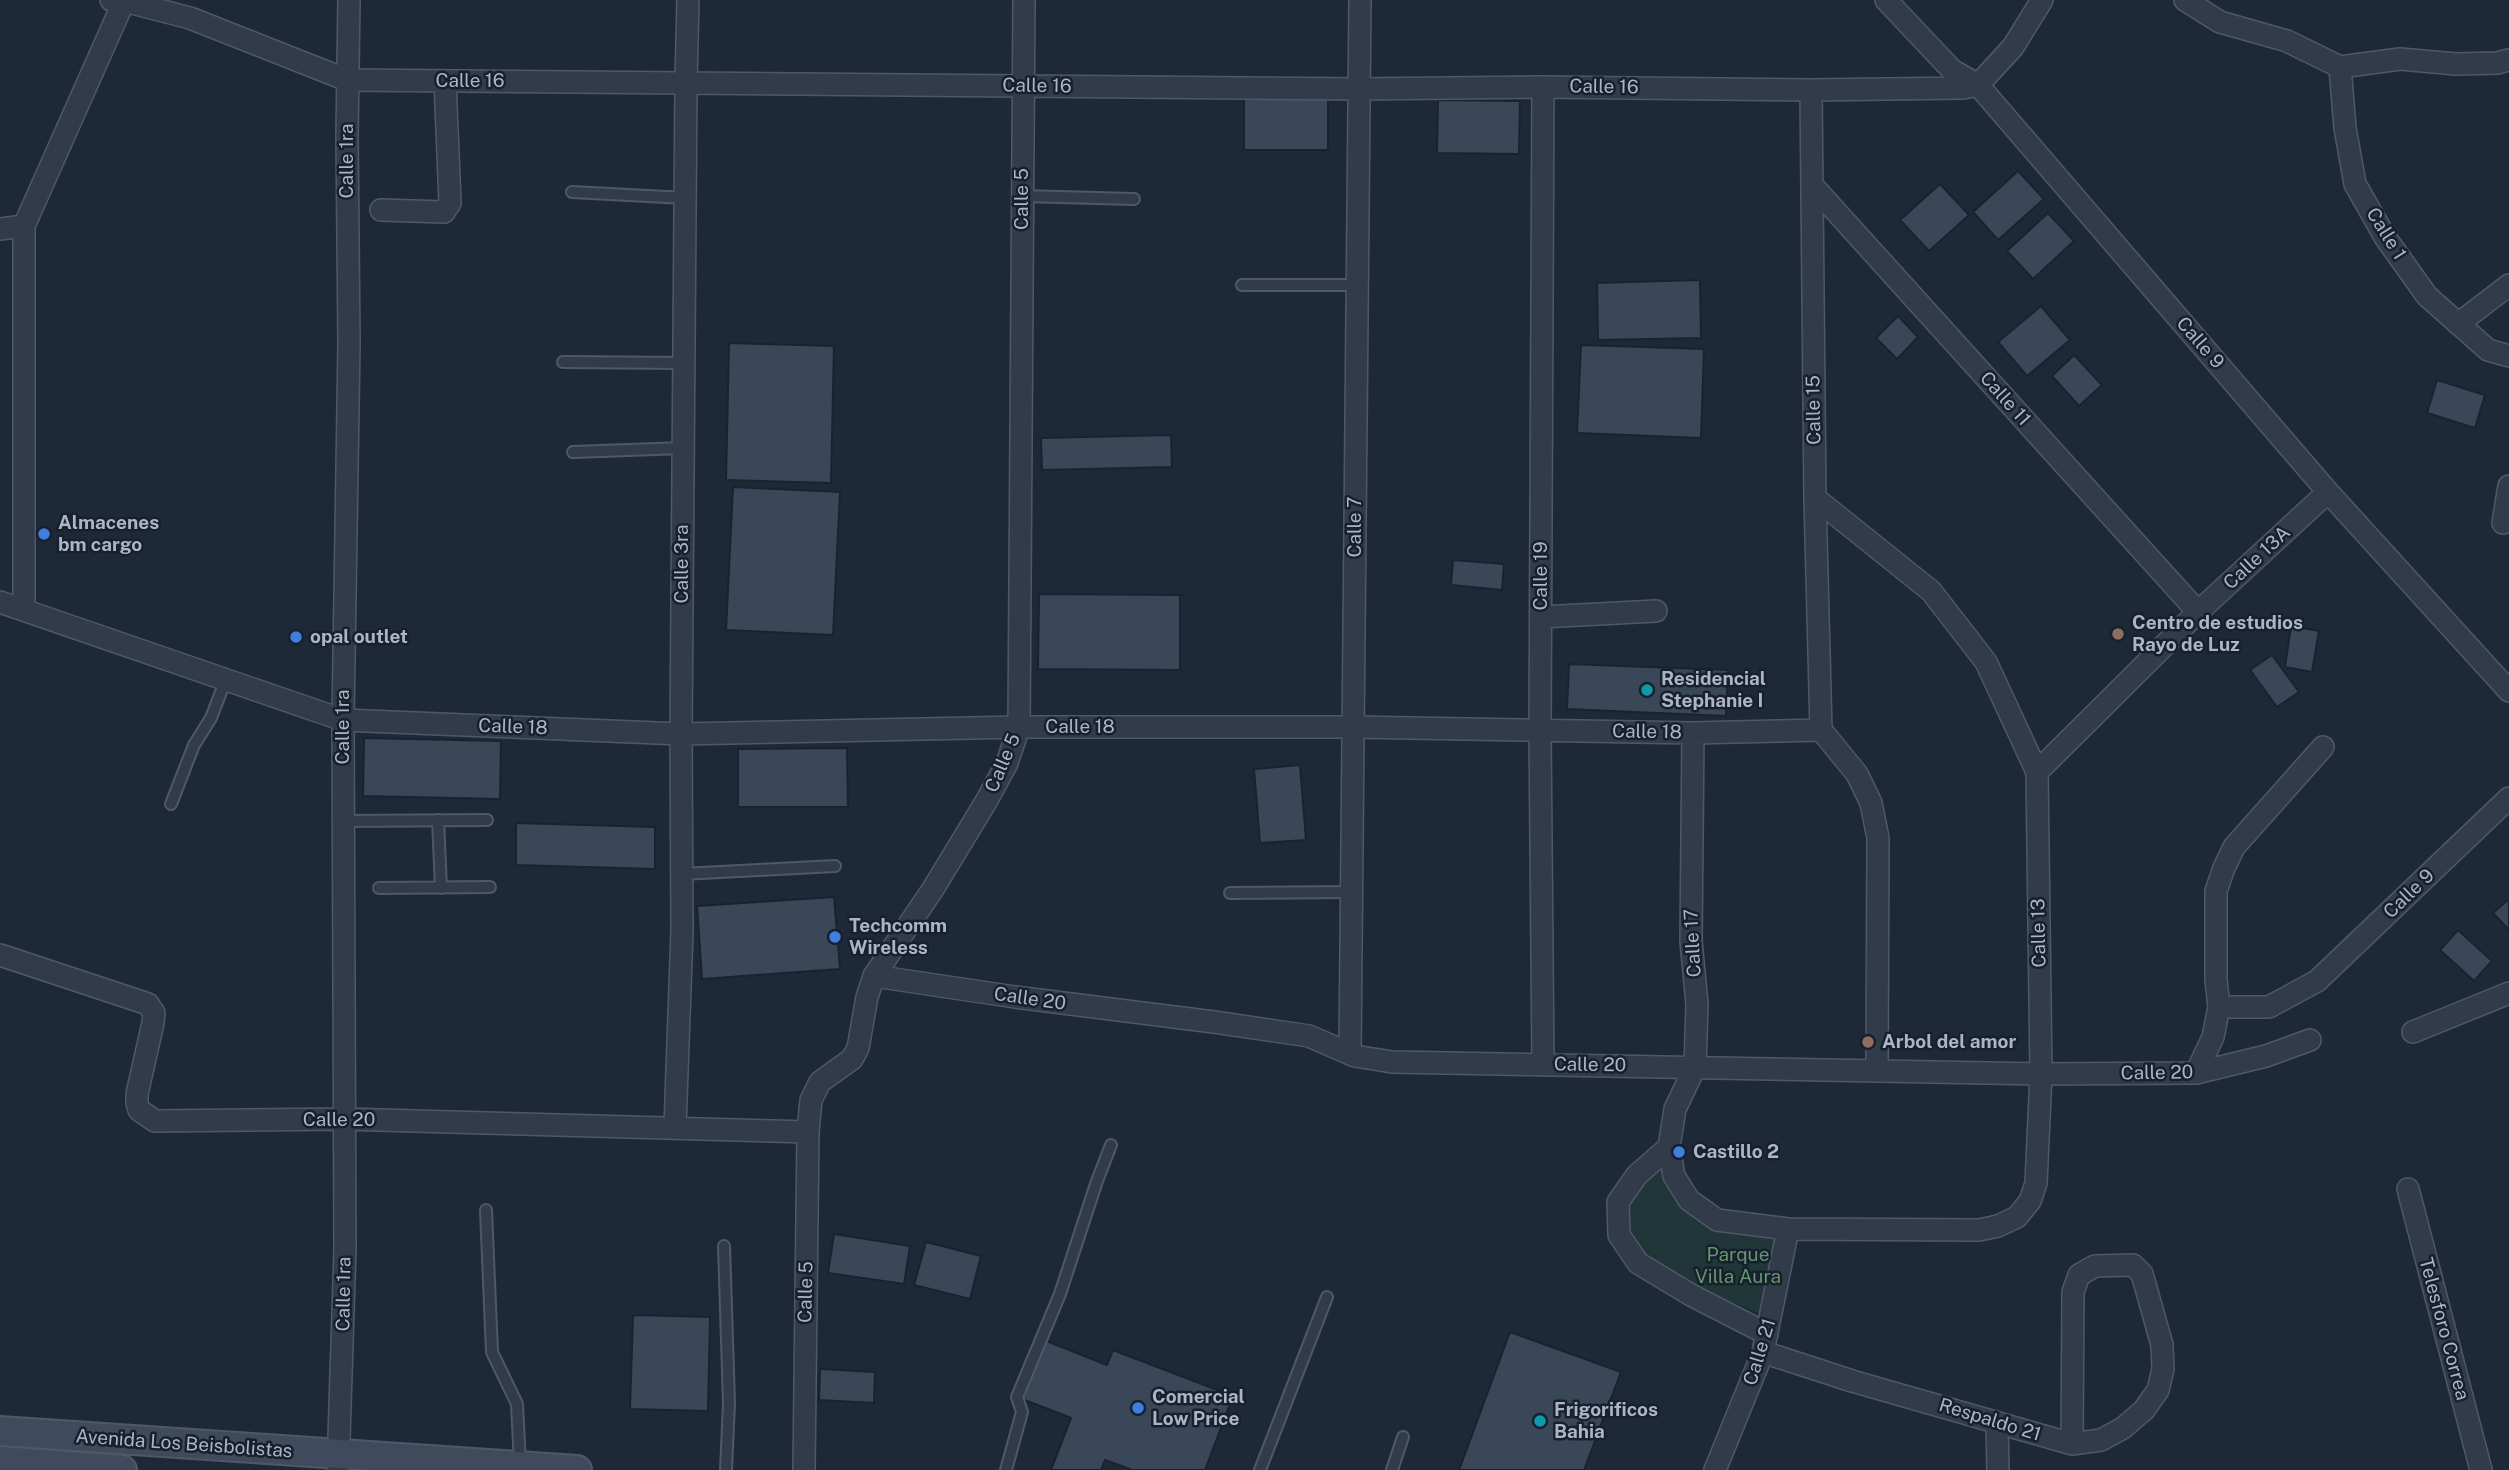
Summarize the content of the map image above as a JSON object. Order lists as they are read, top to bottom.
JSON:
{
  "streets": {
    "main road": ["Avenida Los Beisbolistas"],
    "street": [
      "Calle 16",
      "Calle 1ra",
      "Calle 5",
      "Calle 1",
      "Calle 9",
      "Calle 11",
      "Calle 15",
      "Calle 7",
      "Calle 13A",
      "Calle 3ra",
      "Calle 19",
      "Calle 18",
      "Calle 13",
      "Calle 17",
      "Calle 20",
      "Telesforo Correa",
      "Calle 21",
      "Respaldo 21"
    ]
  },
  "crossings": [
    ["Calle 16", "Calle 1ra"],
    ["Calle 16", "Calle 5"],
    ["Calle 16", "Calle 9"],
    ["Calle 16", "Calle 15"],
    ["Calle 16", "Calle 7"],
    ["Calle 16", "Calle 3ra"],
    ["Calle 16", "Calle 19"],
    ["Calle 1ra", "Calle 18"],
    ["Calle 1ra", "Calle 20"],
    ["Calle 1ra", "Avenida Los Beisbolistas"],
    ["Calle 5", "Calle 18"],
    ["Calle 5", "Calle 20"],
    ["Calle 9", "Calle 13A"],
    ["Calle 11", "Calle 15"],
    ["Calle 11", "Calle 13A"],
    ["Calle 15", "Calle 18"],
    ["Calle 15", "Calle 13"],
    ["Calle 7", "Calle 18"],
    ["Calle 7", "Calle 20"],
    ["Calle 13A", "Calle 13"],
    ["Calle 3ra", "Calle 18"],
    ["Calle 3ra", "Calle 20"],
    ["Calle 19", "Calle 18"],
    ["Calle 19", "Calle 20"],
    ["Calle 18", "Calle 17"],
    ["Calle 13", "Calle 17"],
    ["Calle 13", "Calle 20"],
    ["Calle 13", "Calle 21"],
    ["Calle 17", "Calle 20"],
    ["Calle 17", "Calle 21"],
    ["Calle 21", "Respaldo 21"]
  ],
  "parks": ["Parque Villa Aura"],
  "places": [
    "Almacenes bm cargo",
    "Centro de estudios Rayo de Luz",
    "opal outlet",
    "Residencial Stephanie I",
    "Techcomm Wireless",
    "Arbol del amor",
    "Castillo 2",
    "Comercial Low Price",
    "Frigorificos Bahia"
  ]
}
